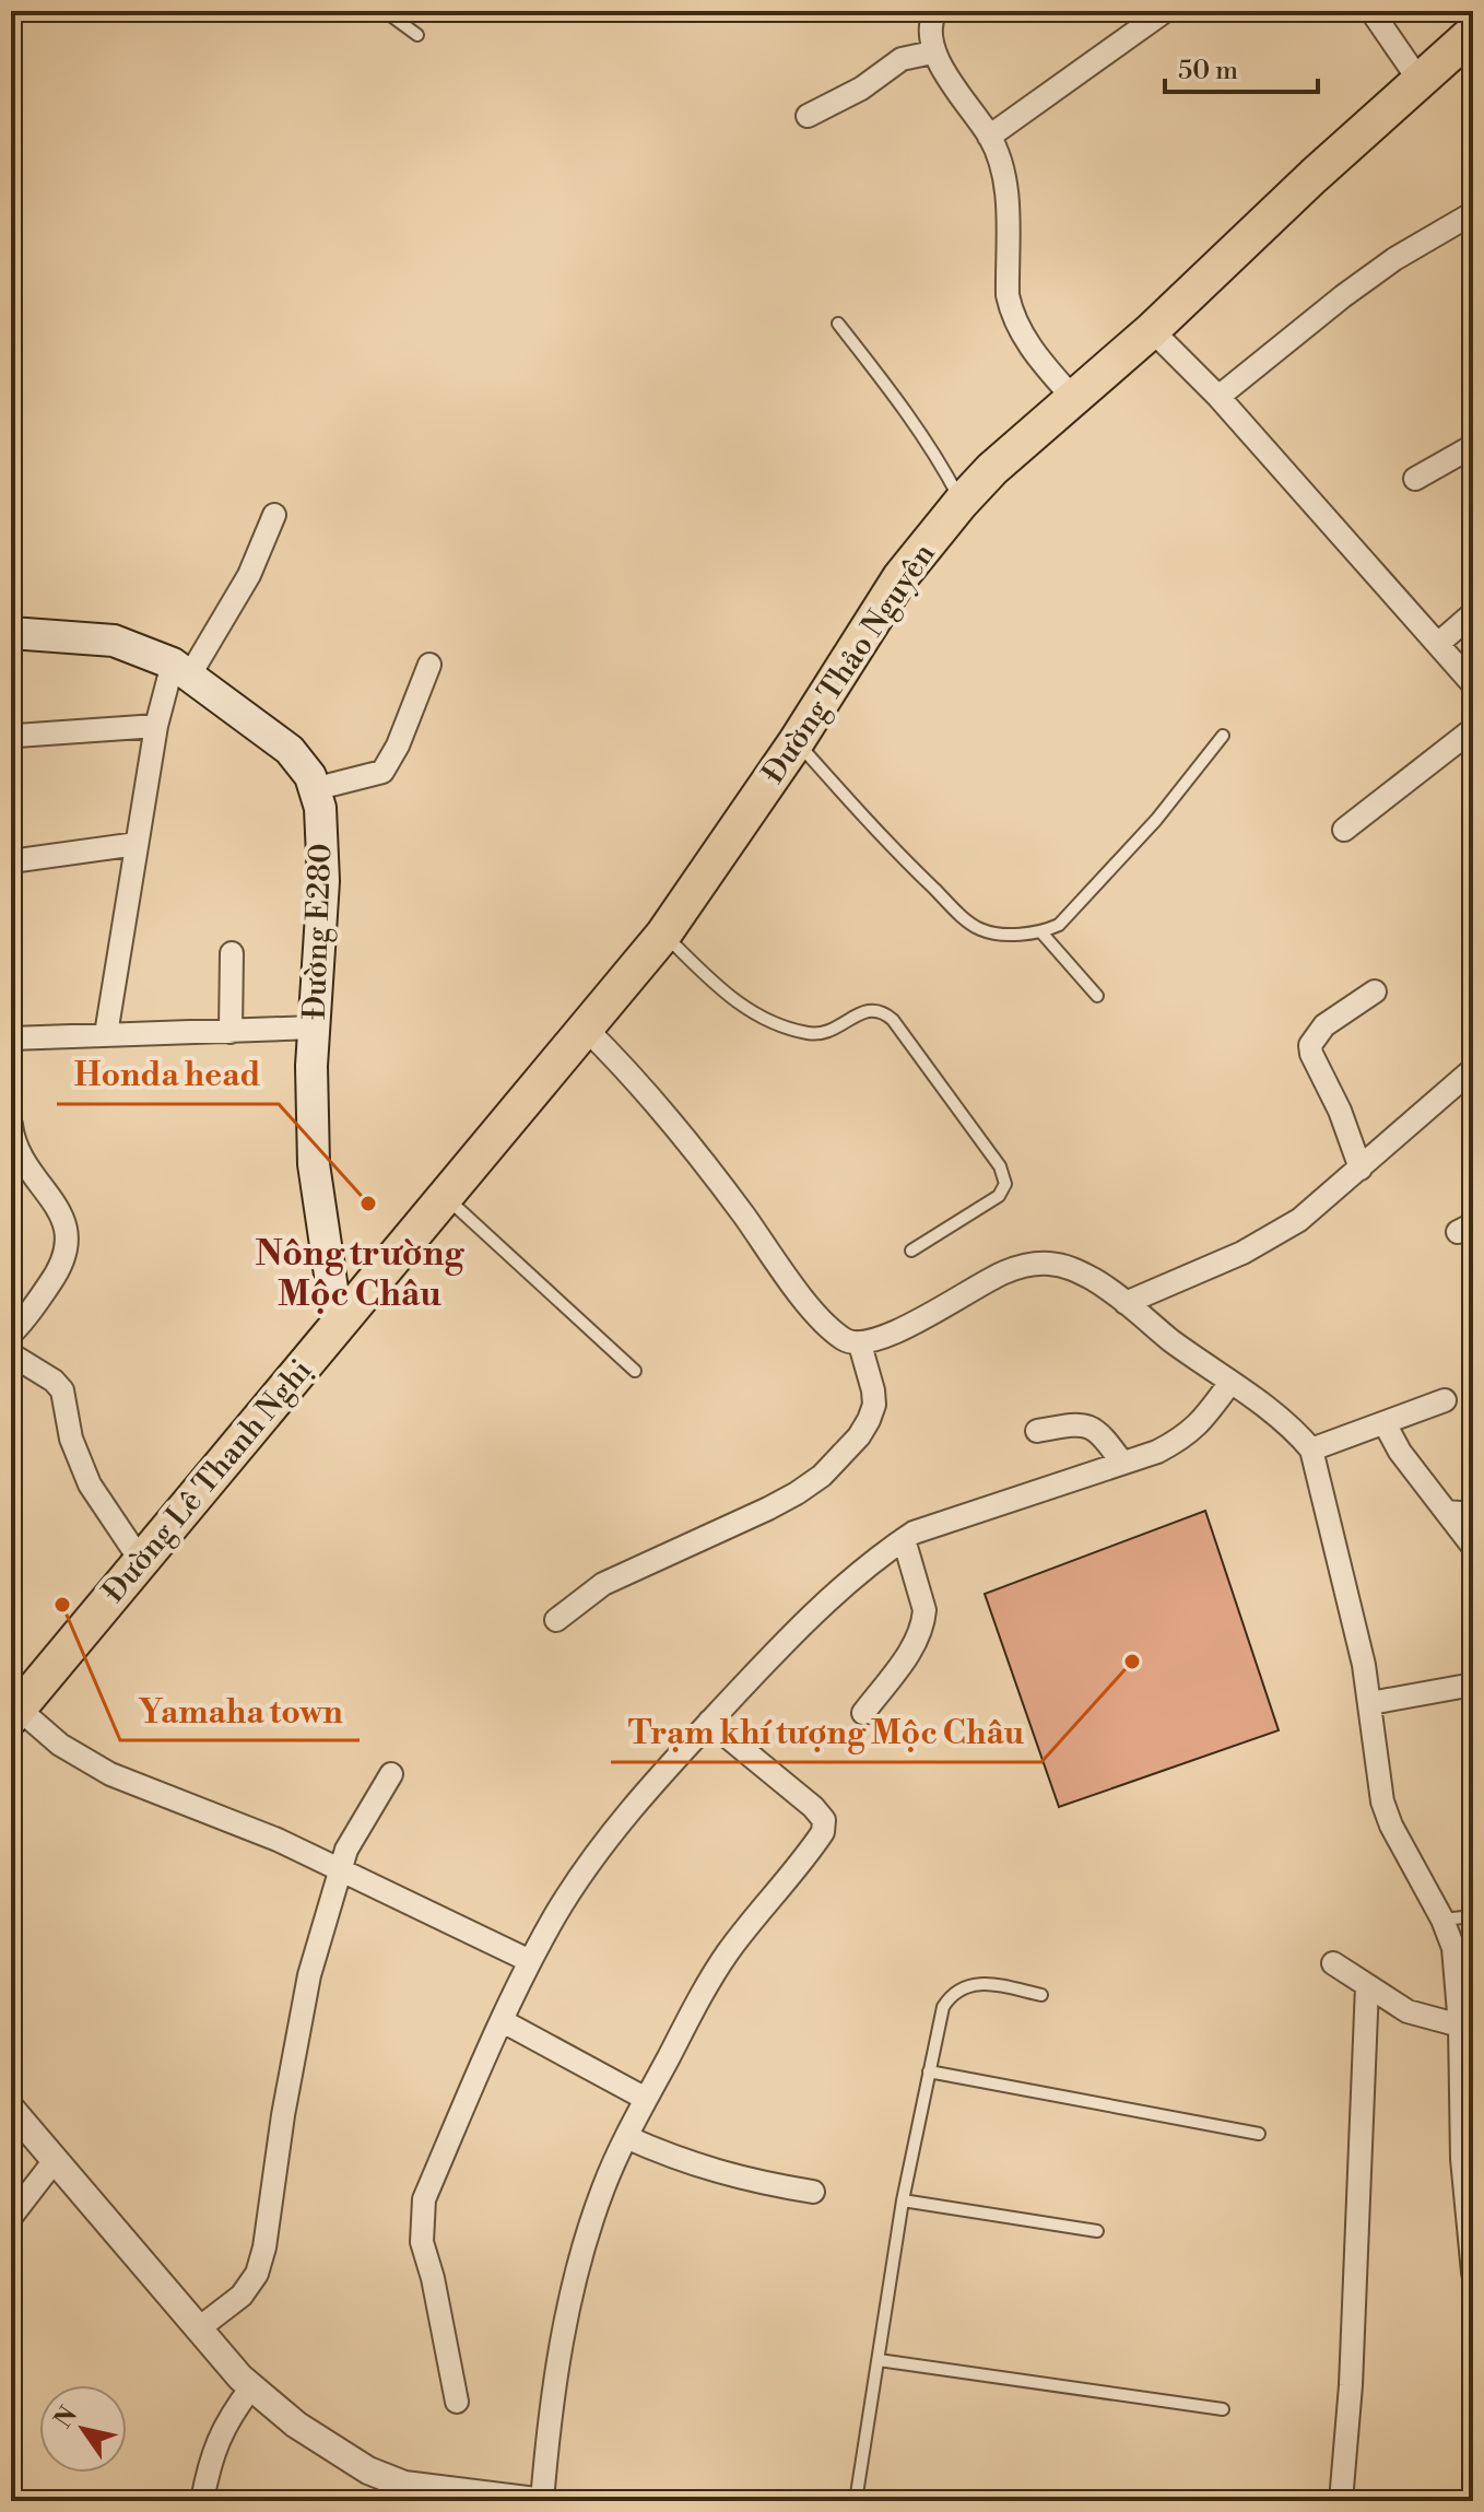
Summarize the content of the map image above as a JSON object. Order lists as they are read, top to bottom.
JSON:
{
  "streets": {
    "main road": ["Đường Thảo Nguyên", "Đường E280", "Đường Lê Thanh Nghị"]
  },
  "crossings": [
    ["Đường Thảo Nguyên", "Đường E280"],
    ["Đường Thảo Nguyên", "Đường Lê Thanh Nghị"],
    ["Đường E280", "Đường Lê Thanh Nghị"]
  ],
  "districts": ["Nông trường Mộc Châu"],
  "places": ["Honda head", "Yamaha town", "Trạm khí tượng Mộc Châu"],
  "scale_bar": "50 m",
  "north": "top left"
}
